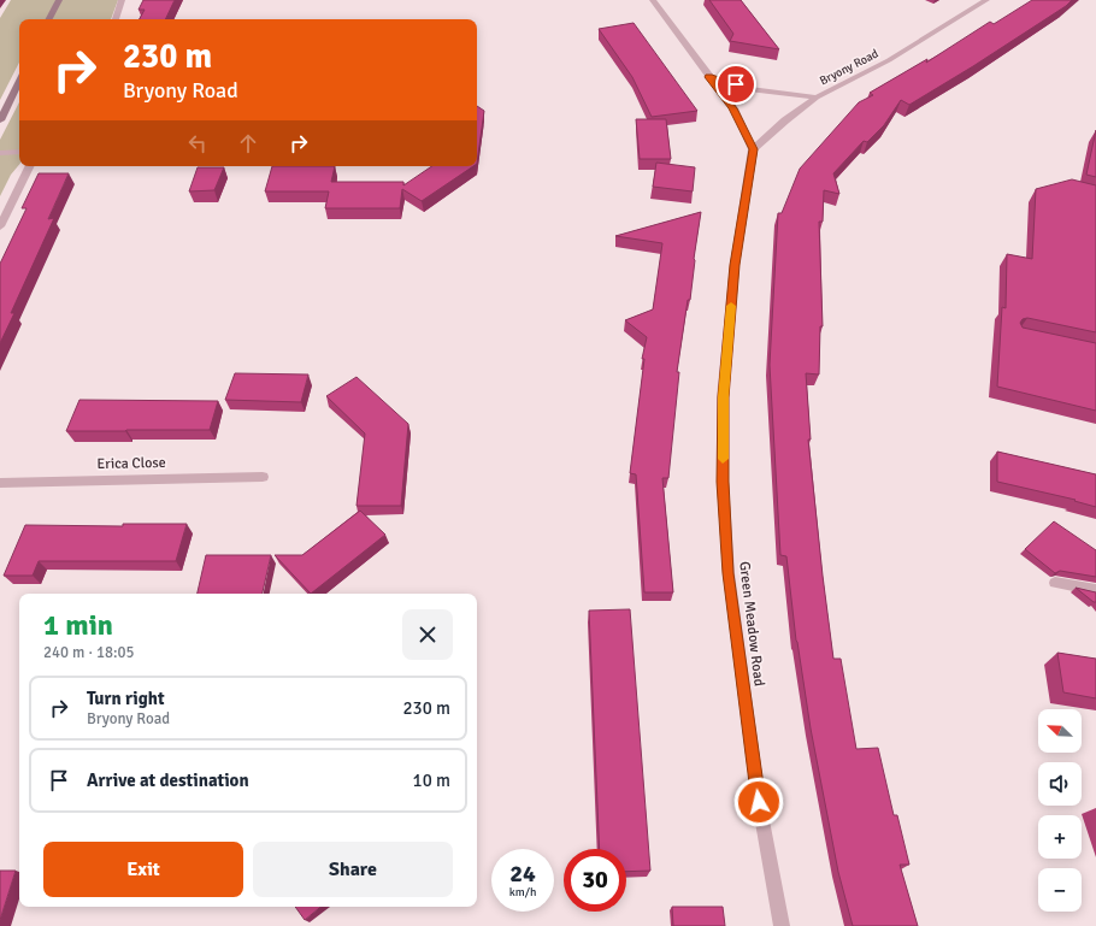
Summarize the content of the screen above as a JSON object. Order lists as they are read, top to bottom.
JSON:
{
  "streets": {
    "street": ["Bryony Road", "Erica Close", "Green Meadow Road"]
  },
  "north": "top left",
  "page": {
    "turn": ["230 m", "Bryony Road"],
    "heading": ["1 min", "240 m · 18:05"],
    "list": [
      {
        "name": "Turn right",
        "note": "Bryony Road",
        "value": "230 m"
      },
      {
        "name": "Arrive at destination",
        "value": "10 m"
      }
    ],
    "map_buttons": ["+", "−"],
    "buttons": ["Exit", "Share"],
    "speed": "24 km/h",
    "limit": "30"
  }
}
